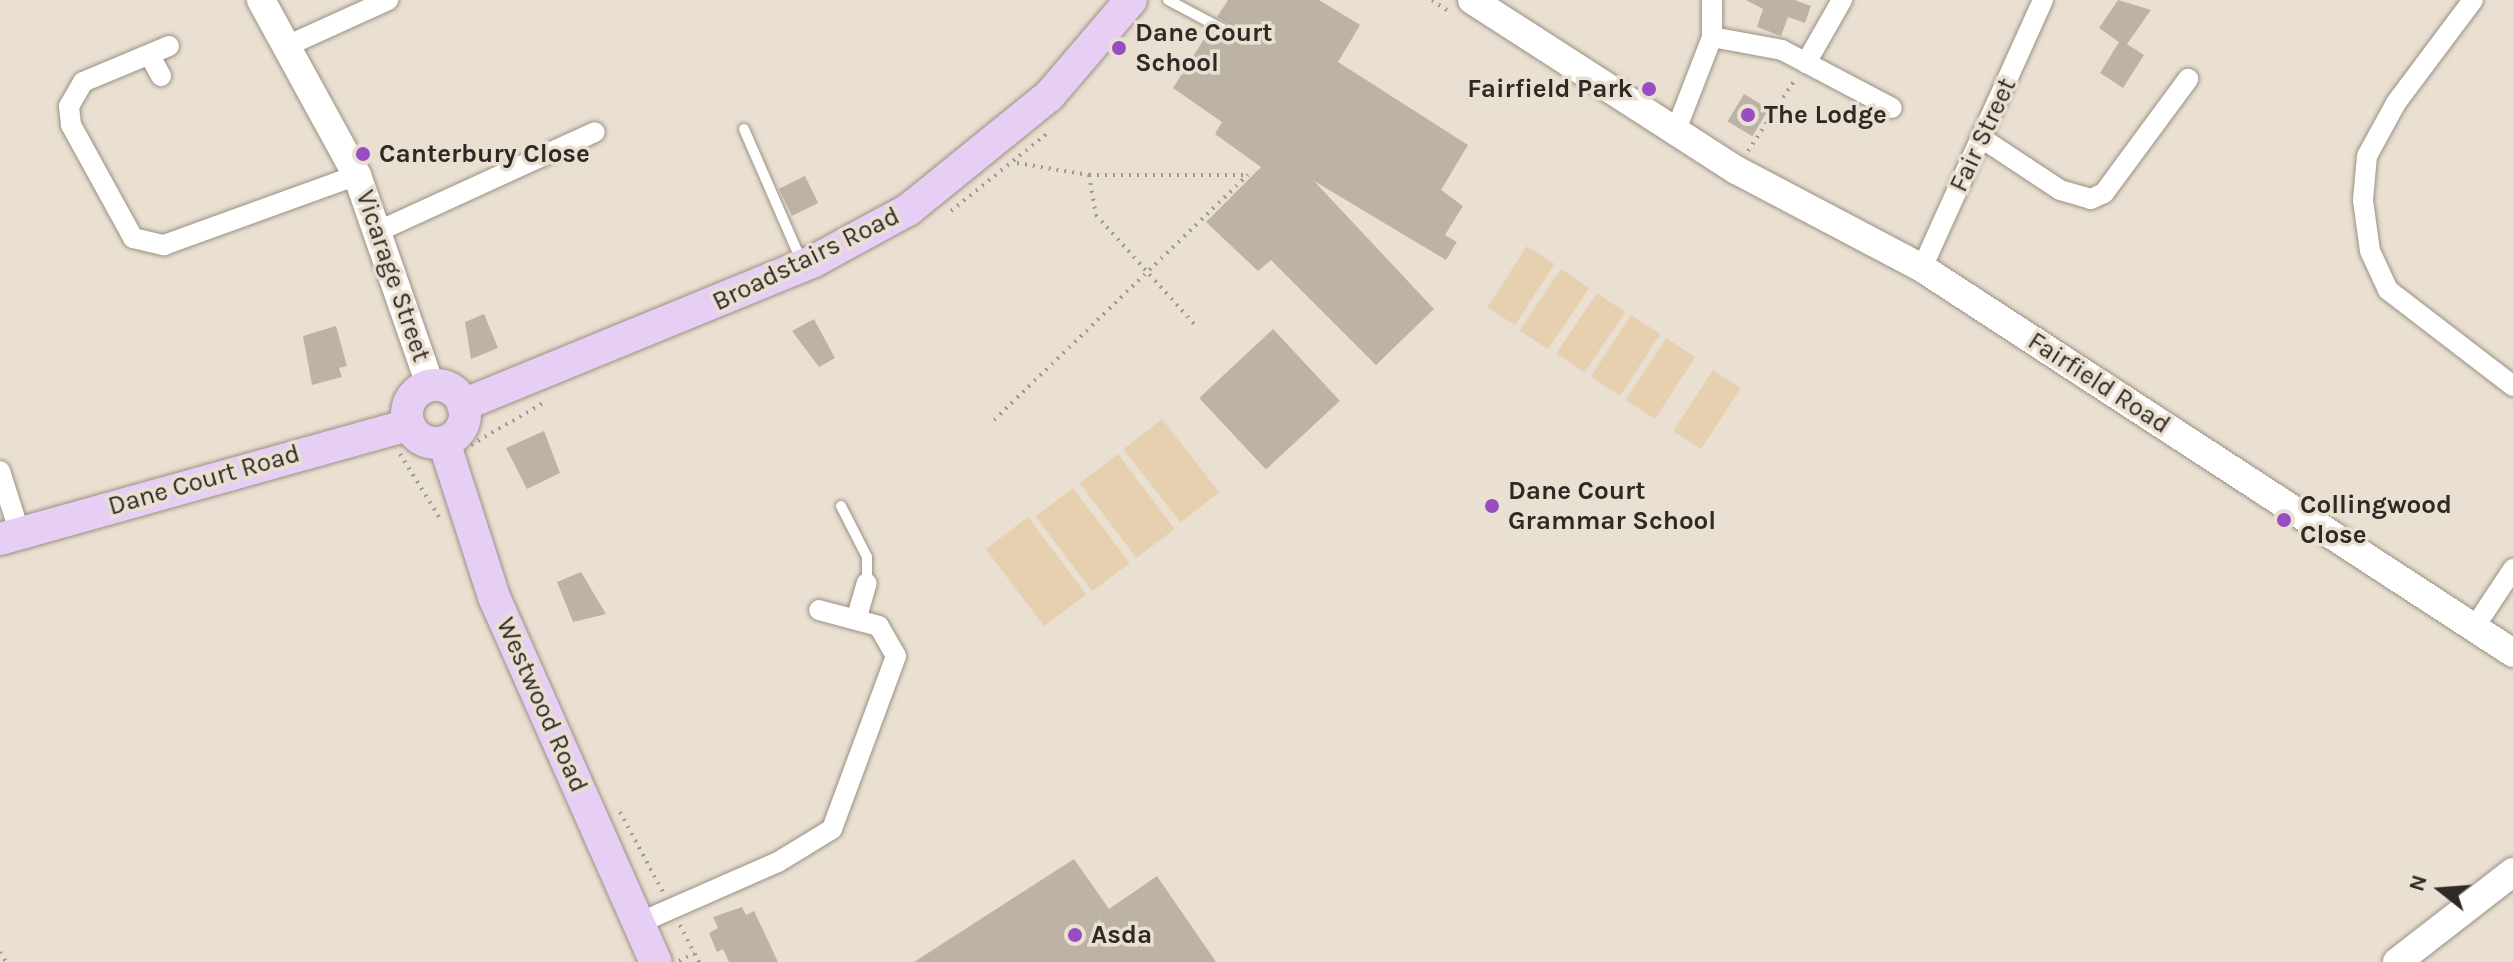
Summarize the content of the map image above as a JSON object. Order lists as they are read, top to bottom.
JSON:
{
  "streets": {
    "main road": ["Broadstairs Road", "Dane Court Road", "Westwood Road"],
    "street": ["Fair Street", "Vicarage Street", "Fairfield Road"]
  },
  "crossings": [
    ["Fair Street", "Fairfield Road"],
    ["Broadstairs Road", "Vicarage Street"],
    ["Broadstairs Road", "Dane Court Road"],
    ["Broadstairs Road", "Westwood Road"],
    ["Vicarage Street", "Dane Court Road"],
    ["Vicarage Street", "Westwood Road"],
    ["Dane Court Road", "Westwood Road"]
  ],
  "places": [
    "Dane Court School",
    "Fairfield Park",
    "The Lodge",
    "Canterbury Close",
    "Dane Court Grammar School",
    "Collingwood Close",
    "Asda"
  ],
  "north": "left"
}
